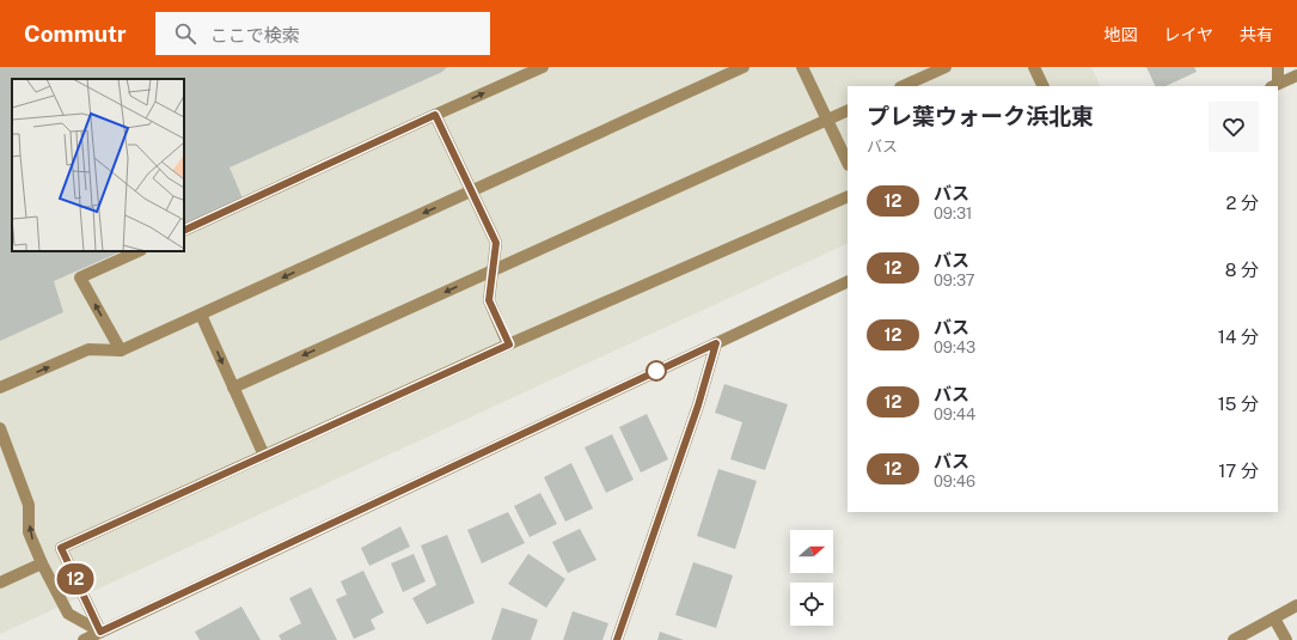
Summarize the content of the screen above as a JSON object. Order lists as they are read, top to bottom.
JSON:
{
  "lines": ["bus line 12"],
  "north": "right",
  "page": {
    "header": "Commutr",
    "search": "ここで検索",
    "nav": ["地図", "レイヤ", "共有"],
    "on_map": "12",
    "heading": ["プレ葉ウォーク浜北東", "バス"],
    "list": [
      {
        "mark": "12",
        "name": "バス",
        "note": "09:31",
        "value": "2 分"
      },
      {
        "mark": "12",
        "name": "バス",
        "note": "09:37",
        "value": "8 分"
      },
      {
        "mark": "12",
        "name": "バス",
        "note": "09:43",
        "value": "14 分"
      },
      {
        "mark": "12",
        "name": "バス",
        "note": "09:44",
        "value": "15 分"
      },
      {
        "mark": "12",
        "name": "バス",
        "note": "09:46",
        "value": "17 分"
      }
    ]
  }
}
